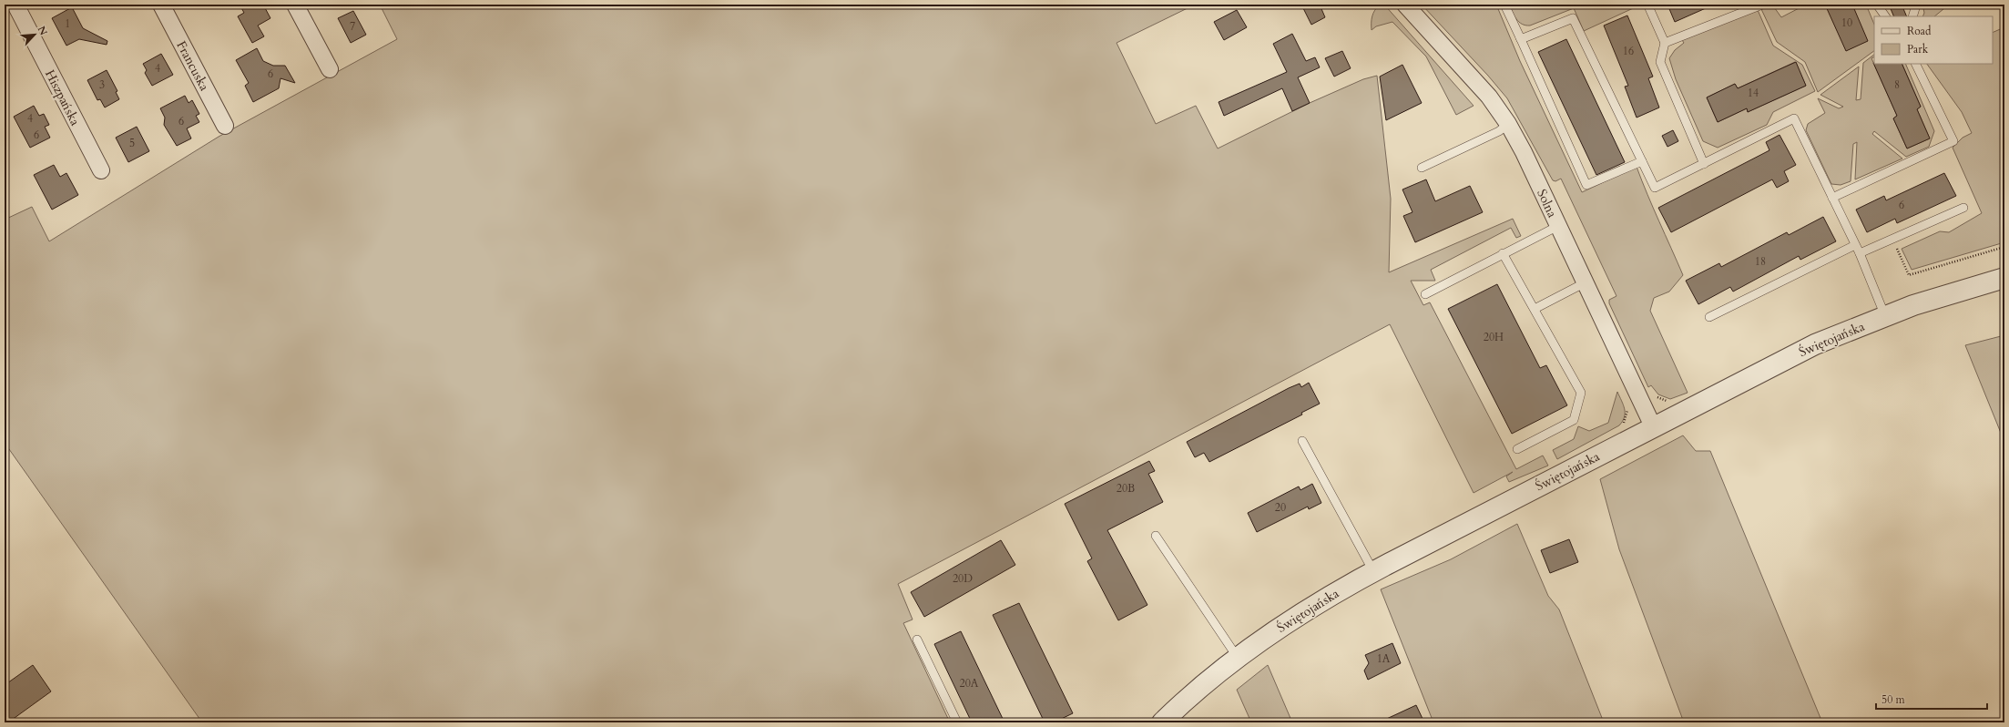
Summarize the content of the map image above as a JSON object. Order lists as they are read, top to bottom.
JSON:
{
  "streets": {
    "street": [
      "Francuska",
      "Hiszpańska",
      "Solna",
      "Świętojańska"
    ]
  },
  "crossings": [
    ["Solna", "Świętojańska"]
  ],
  "house_numbers": [
    "10",
    "1",
    "7",
    "16",
    "4",
    "6",
    "3",
    "8",
    "14",
    "4",
    "6",
    "6",
    "5",
    "6",
    "18",
    "20H",
    "20B",
    "20",
    "20D",
    "1A",
    "20A"
  ],
  "legend": ["Road", "Park"],
  "scale_bar": "50 m",
  "north": "top right"
}
